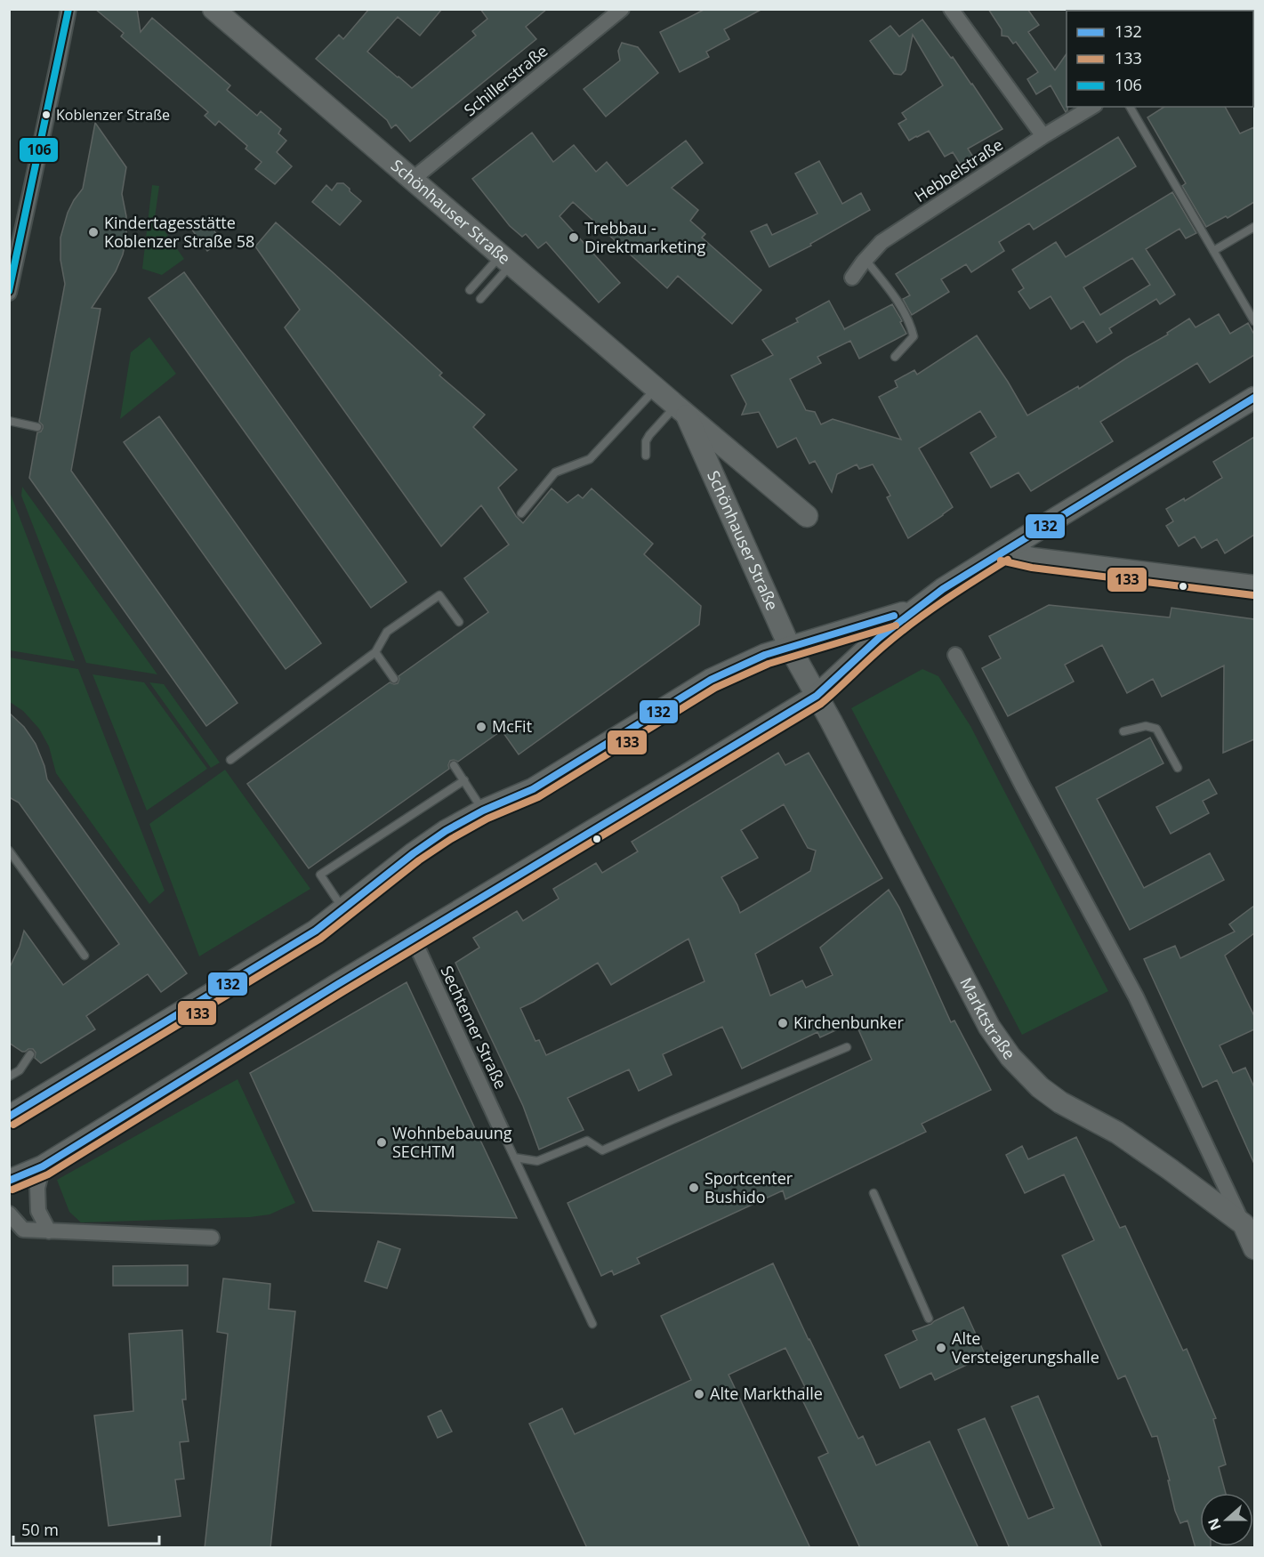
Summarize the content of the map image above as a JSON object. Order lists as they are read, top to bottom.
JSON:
{
  "streets": {
    "main road": ["Schönhauser Straße", "Marktstraße"],
    "street": ["Schillerstraße", "Hebbelstraße", "Sechtemer Straße"]
  },
  "crossings": [
    ["Schillerstraße", "Schönhauser Straße"],
    ["Schönhauser Straße", "Marktstraße"]
  ],
  "places": [
    "Koblenzer Straße",
    "Kindertagesstätte Koblenzer Straße 58",
    "Trebbau - Direktmarketing",
    "McFit",
    "Kirchenbunker",
    "Wohnbebauung SECHTM",
    "Sportcenter Bushido",
    "Alte Versteigerungshalle",
    "Alte Markthalle"
  ],
  "lines": ["transit line 106", "transit line 132", "transit line 133"],
  "legend": ["132", "133", "106"],
  "scale_bar": "50 m",
  "north": "left"
}
